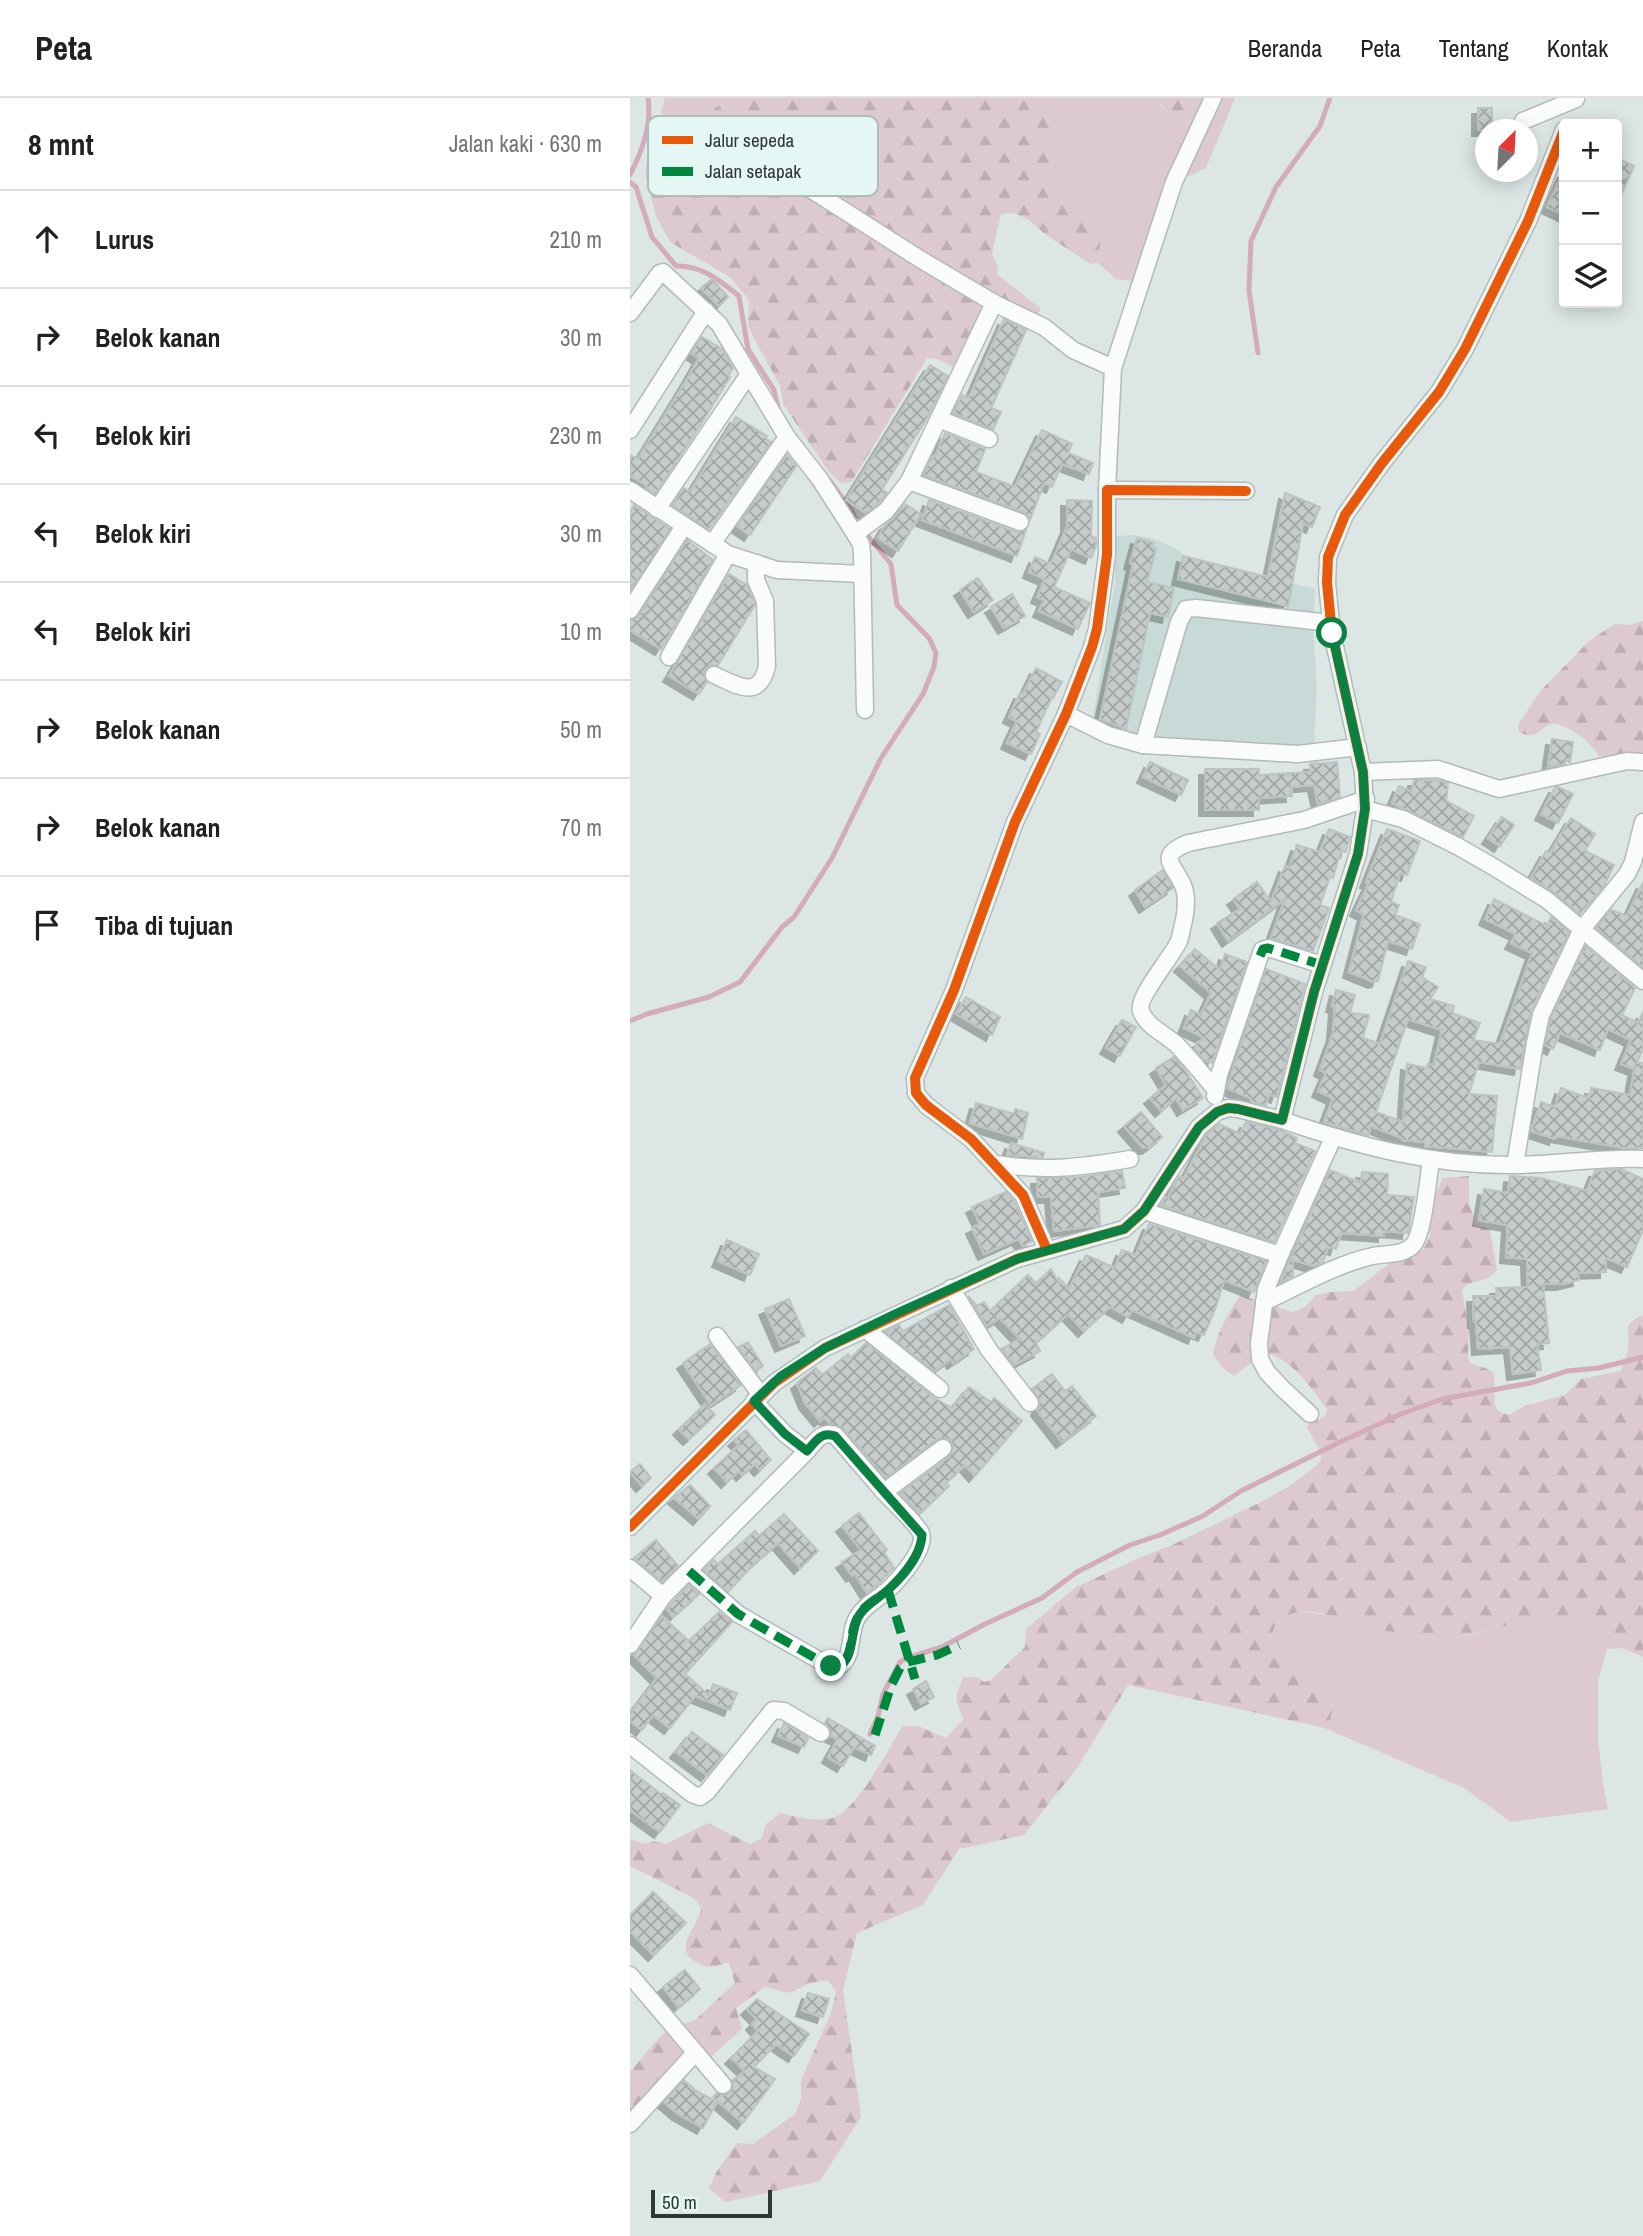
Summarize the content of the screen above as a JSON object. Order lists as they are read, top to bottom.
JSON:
{
  "legend": ["Jalur sepeda", "Jalan setapak"],
  "scale_bar": "50 m",
  "north": "top right",
  "page": {
    "header": "Peta",
    "nav": [
      "Beranda",
      "Peta",
      "Tentang",
      "Kontak"
    ],
    "heading": ["8 mnt", "Jalan kaki · 630 m"],
    "map_buttons": ["+", "−"],
    "list": [
      ["Lurus", "210 m"],
      ["Belok kanan", "30 m"],
      ["Belok kiri", "230 m"],
      ["Belok kiri", "30 m"],
      ["Belok kiri", "10 m"],
      ["Belok kanan", "50 m"],
      ["Belok kanan", "70 m"],
      "Tiba di tujuan"
    ],
    "scale": "50 m"
  }
}
